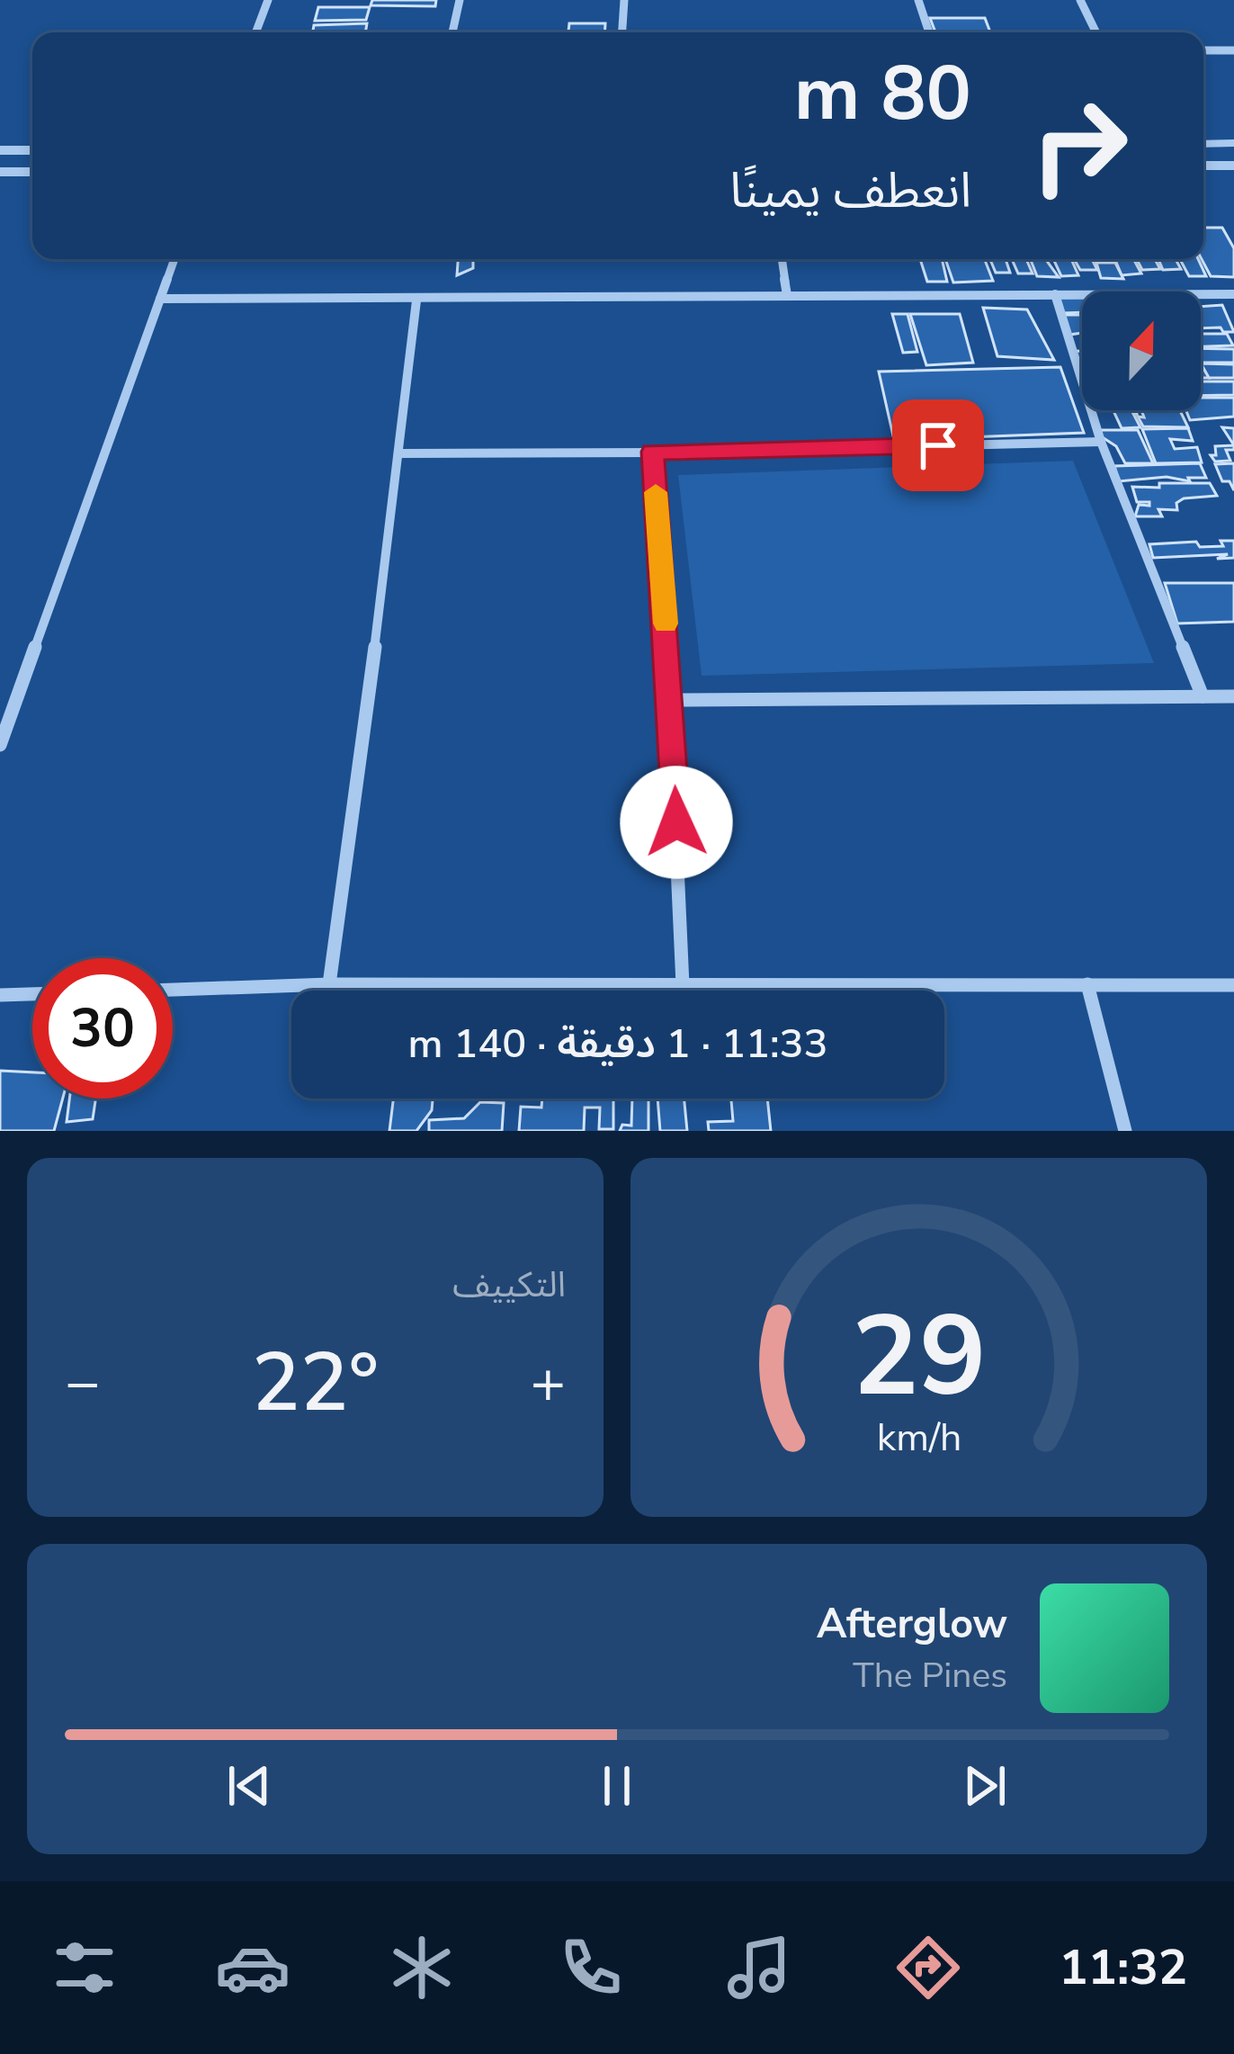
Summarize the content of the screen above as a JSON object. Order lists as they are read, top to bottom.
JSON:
{
  "north": "top",
  "page": {
    "turn": ["80 m", "انعطف يمينًا"],
    "limit": "30",
    "trip": "11:33 · 1 دقيقة · 140 m",
    "tile": "التكييف",
    "heat": ["−", "22°", "+"],
    "song": ["Afterglow", "The Pines"],
    "tabs": "11:32",
    "gauge": ["29", "km/h"]
  }
}
